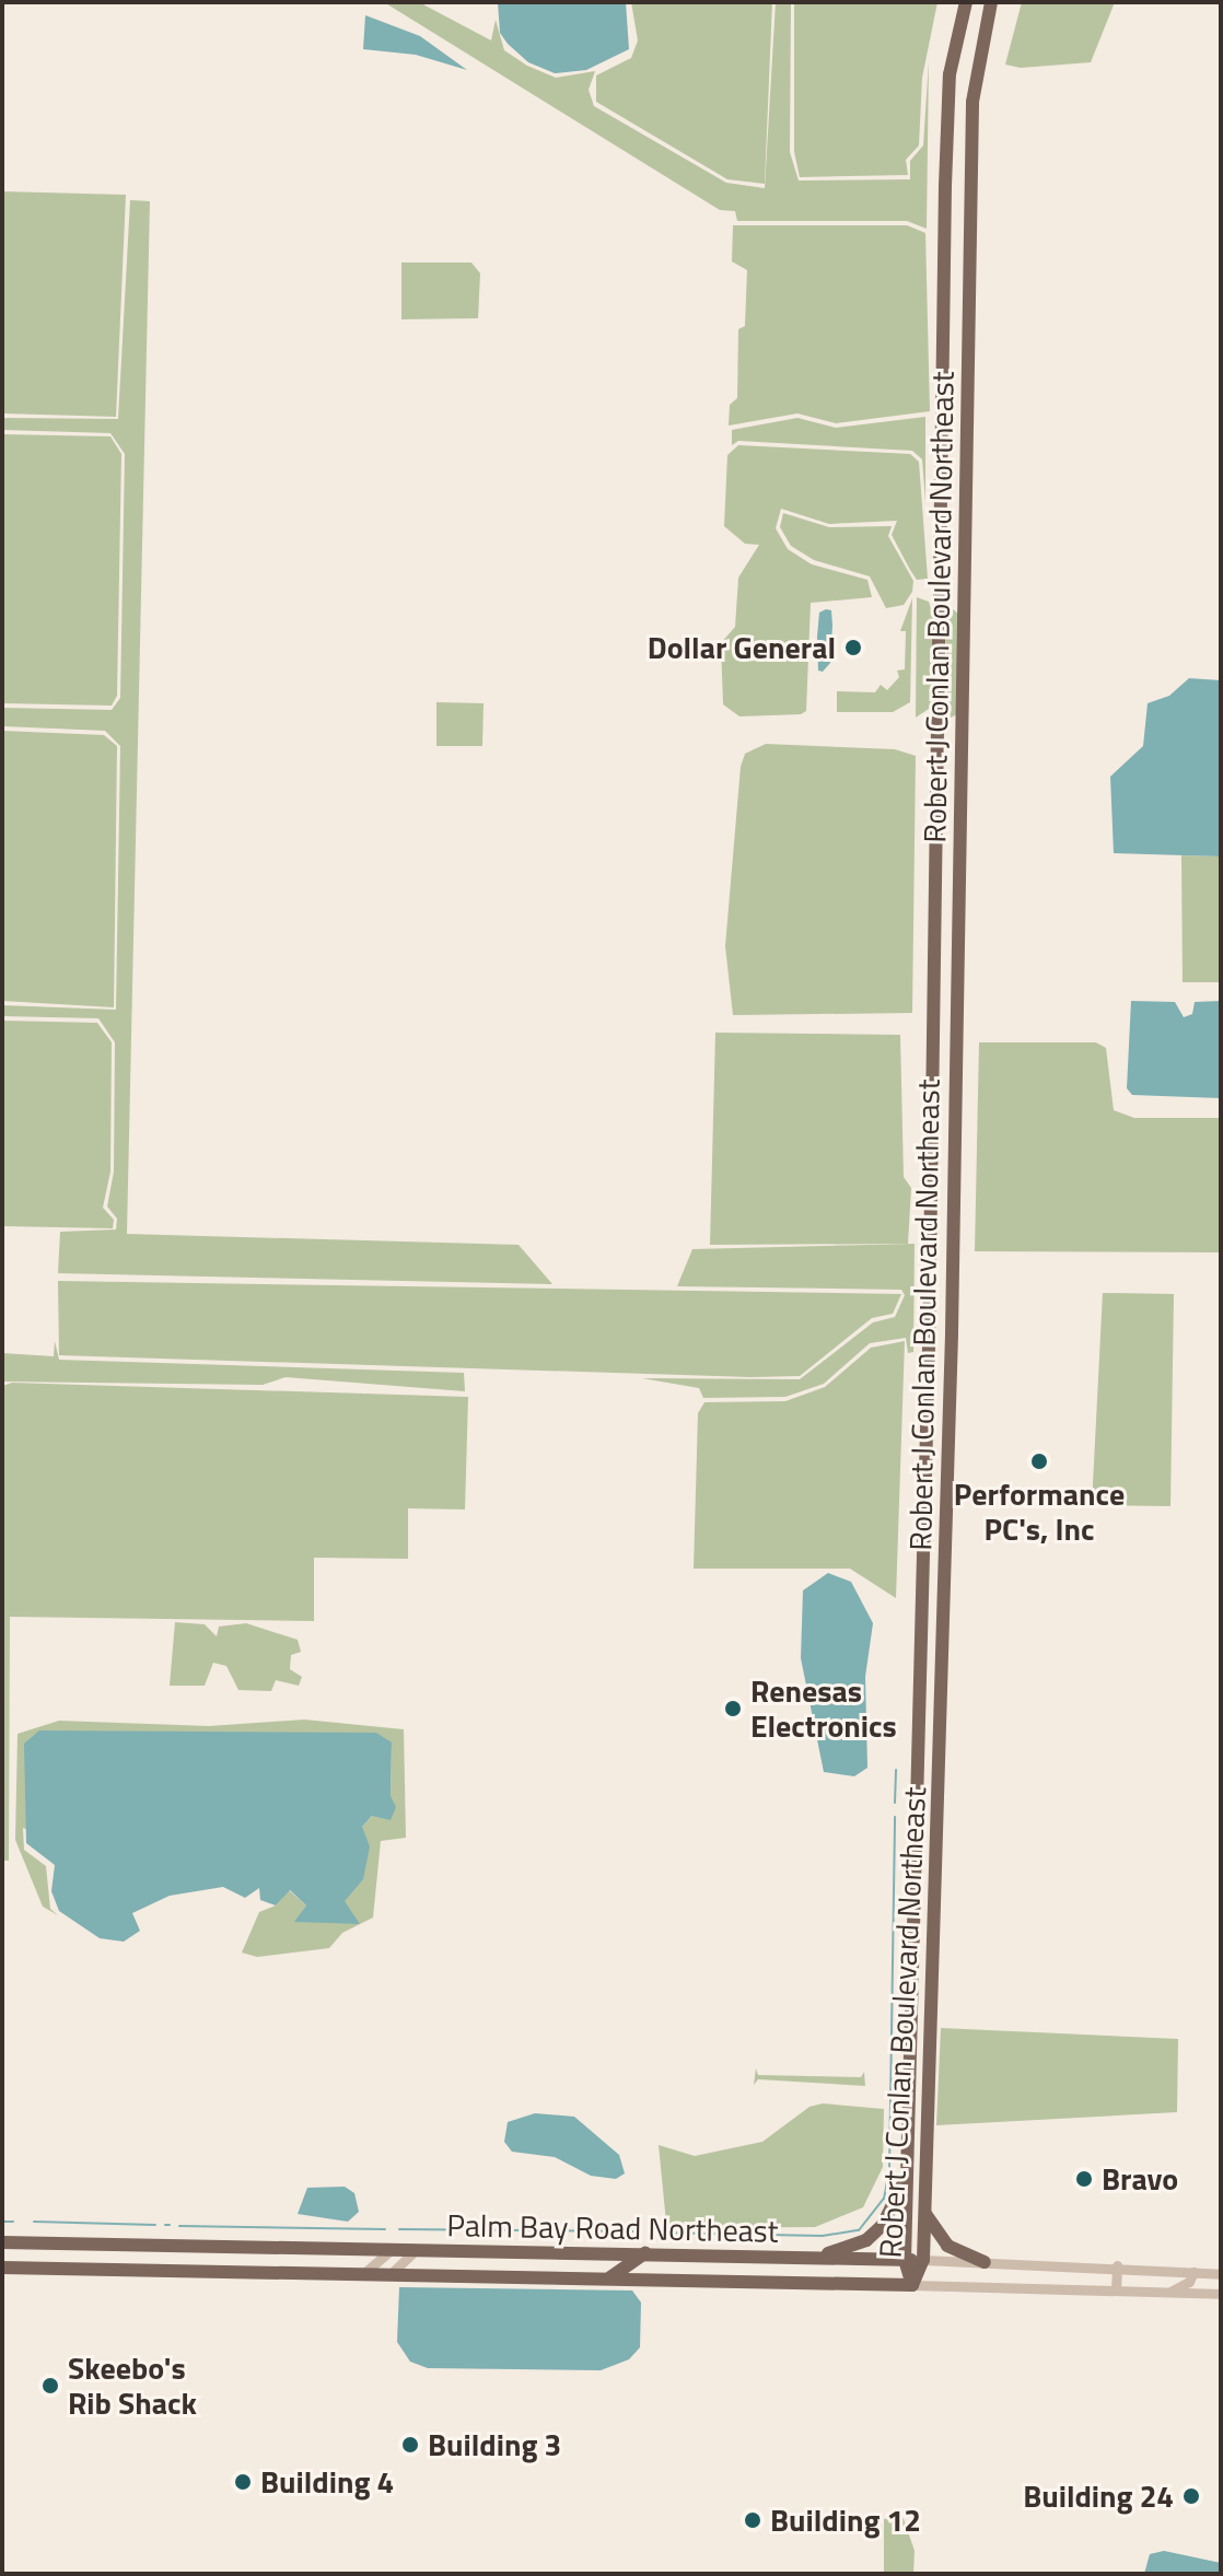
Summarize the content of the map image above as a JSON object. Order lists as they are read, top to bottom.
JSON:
{
  "streets": {
    "main road": ["Robert J Conlan Boulevard Northeast", "Palm Bay Road Northeast"]
  },
  "crossings": [
    ["Robert J Conlan Boulevard Northeast", "Palm Bay Road Northeast"]
  ],
  "places": [
    "Dollar General",
    "Performance PC's, Inc",
    "Renesas Electronics",
    "Bravo",
    "Skeebo's Rib Shack",
    "Building 3",
    "Building 4",
    "Building 24",
    "Building 12"
  ]
}
